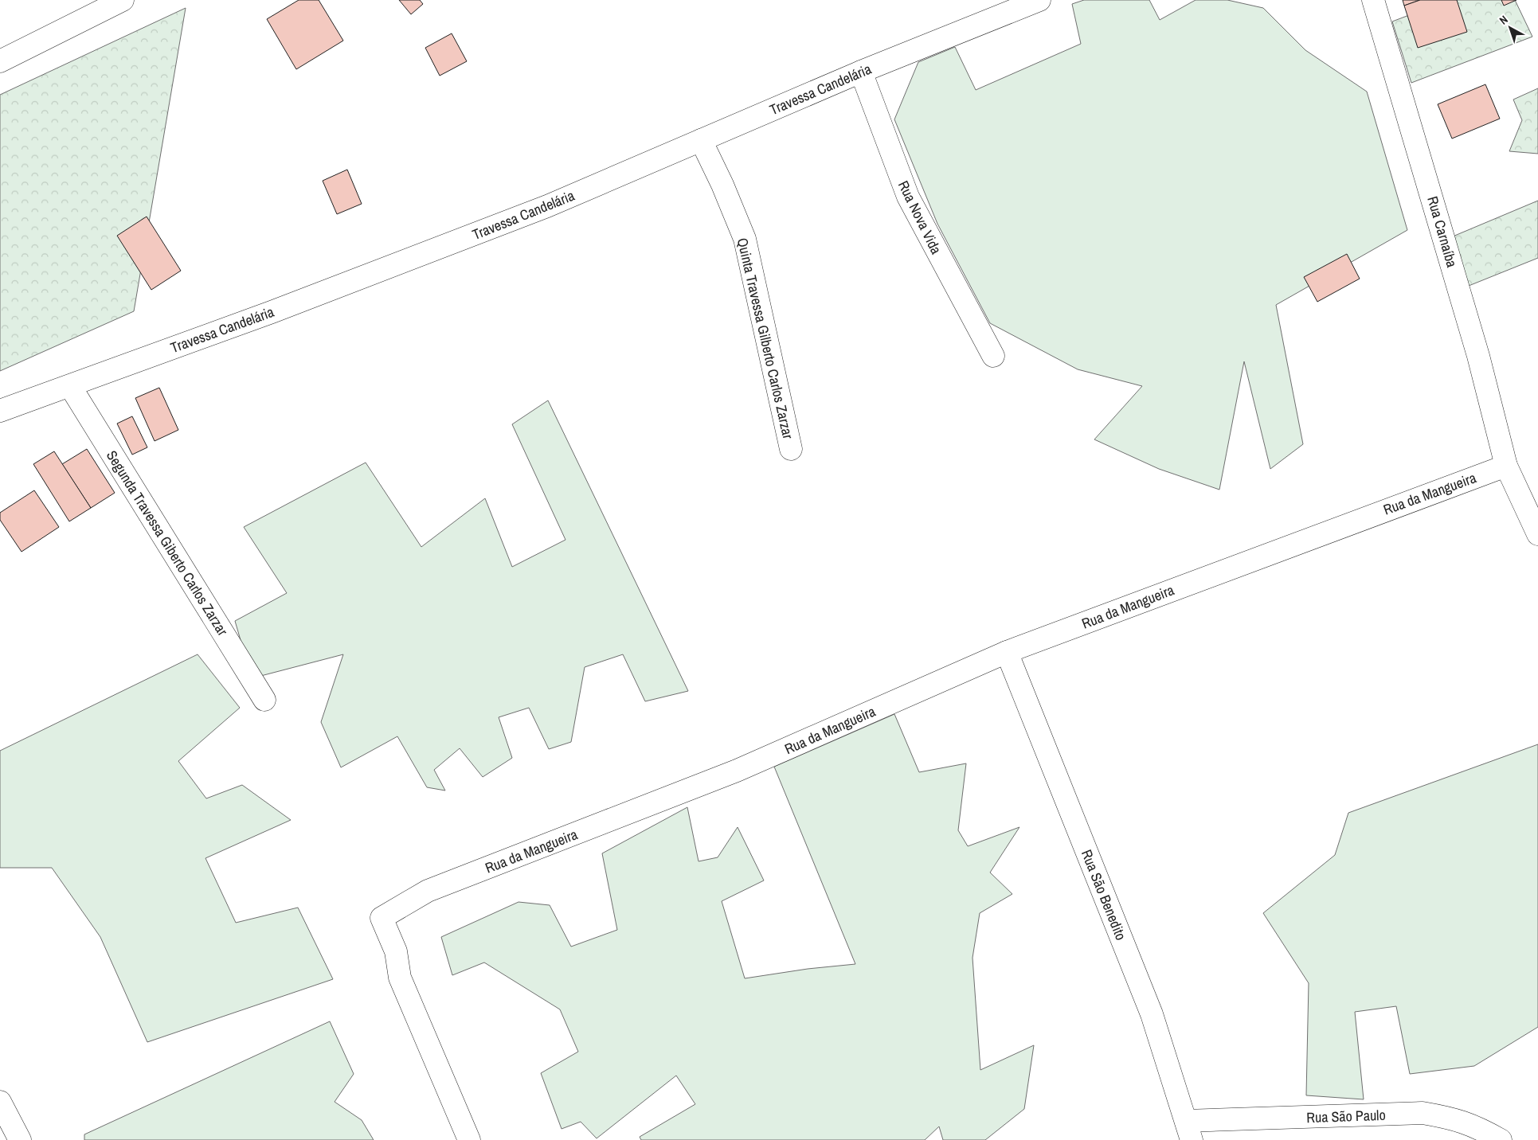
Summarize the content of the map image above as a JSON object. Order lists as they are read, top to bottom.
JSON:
{
  "streets": {
    "street": [
      "Travessa Candelária",
      "Rua Nova Vida",
      "Rua Carnaíba",
      "Quinta Travessa Gilberto Carlos Zarzar",
      "Rua da Mangueira",
      "Segunda Travessa Giberto Carlos Zarzar",
      "Rua São Benedito",
      "Rua São Paulo"
    ]
  },
  "crossings": [
    ["Travessa Candelária", "Rua Nova Vida"],
    ["Travessa Candelária", "Quinta Travessa Gilberto Carlos Zarzar"],
    ["Travessa Candelária", "Segunda Travessa Giberto Carlos Zarzar"],
    ["Rua Carnaíba", "Rua da Mangueira"],
    ["Rua da Mangueira", "Rua São Benedito"],
    ["Rua São Benedito", "Rua São Paulo"]
  ],
  "north": "top left"
}
